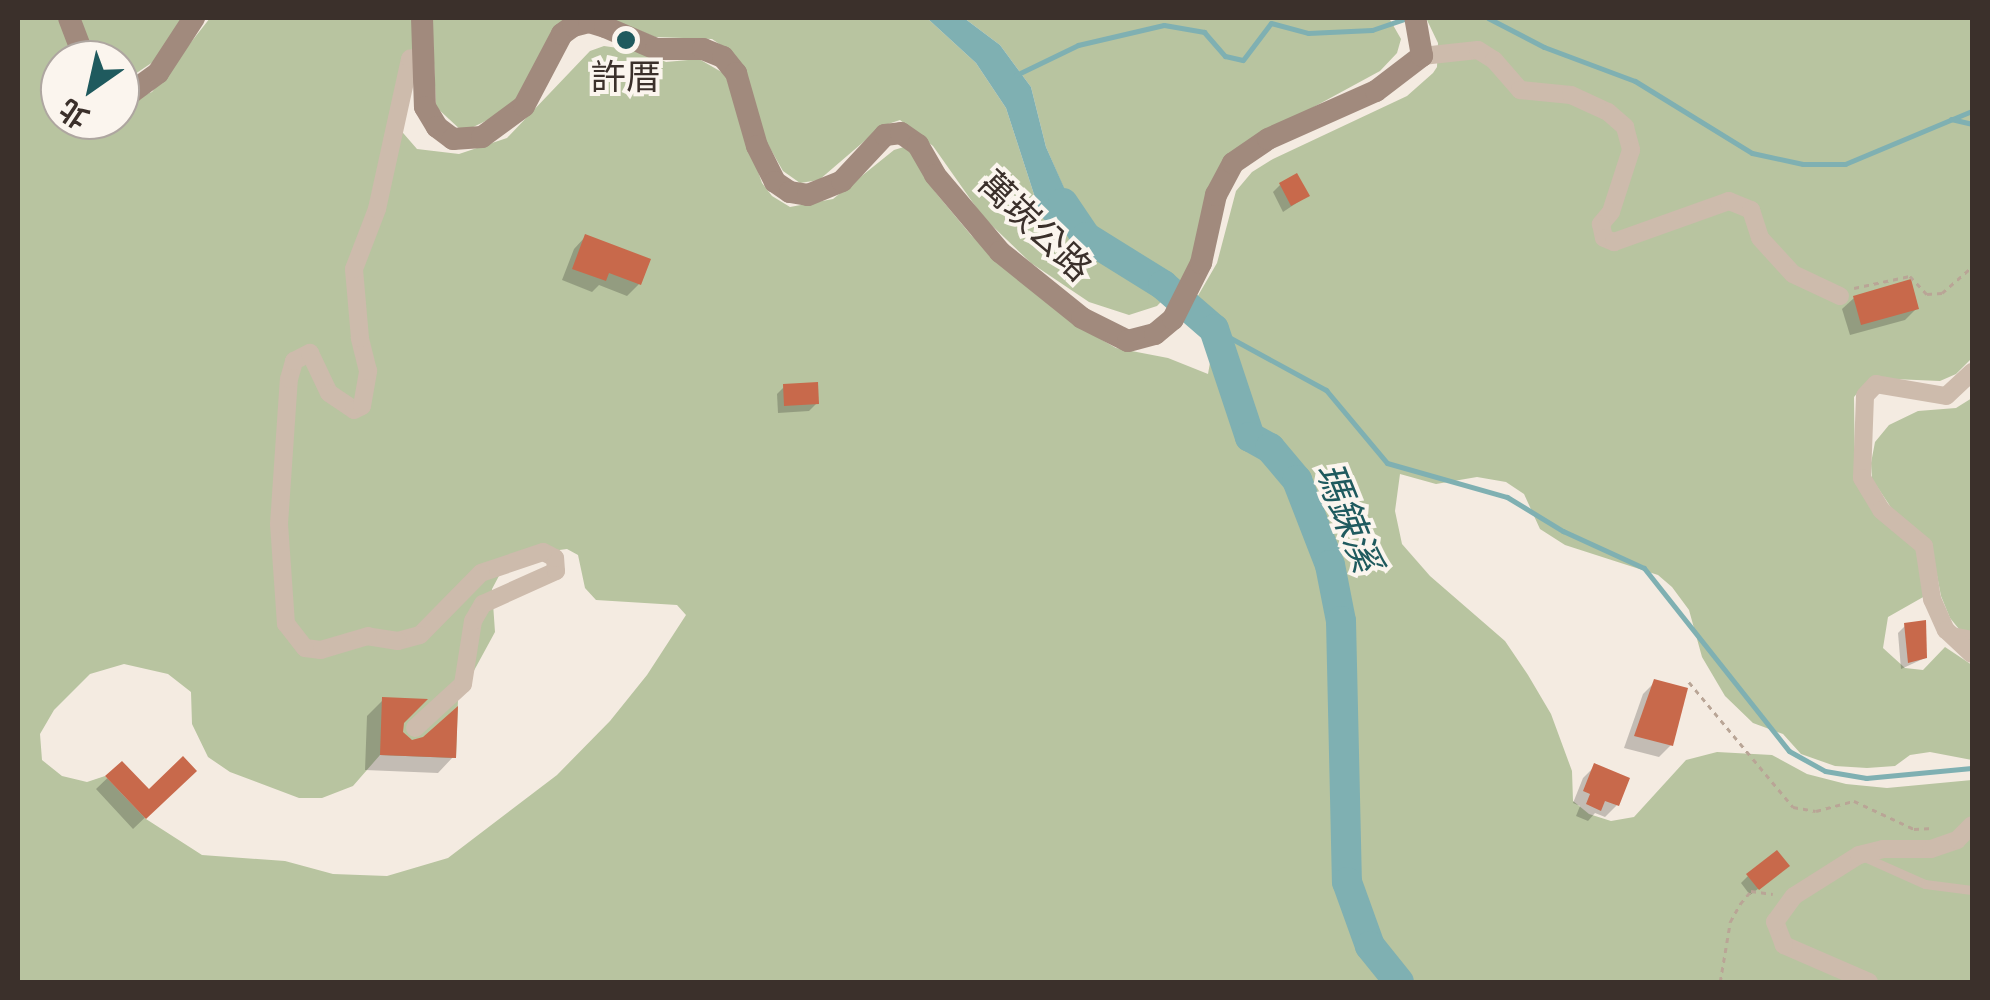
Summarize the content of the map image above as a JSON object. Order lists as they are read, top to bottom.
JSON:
{
  "streets": {
    "street": ["萬崁公路"]
  },
  "water": ["瑪鋉溪"],
  "places": ["許厝"],
  "north": "bottom left"
}
